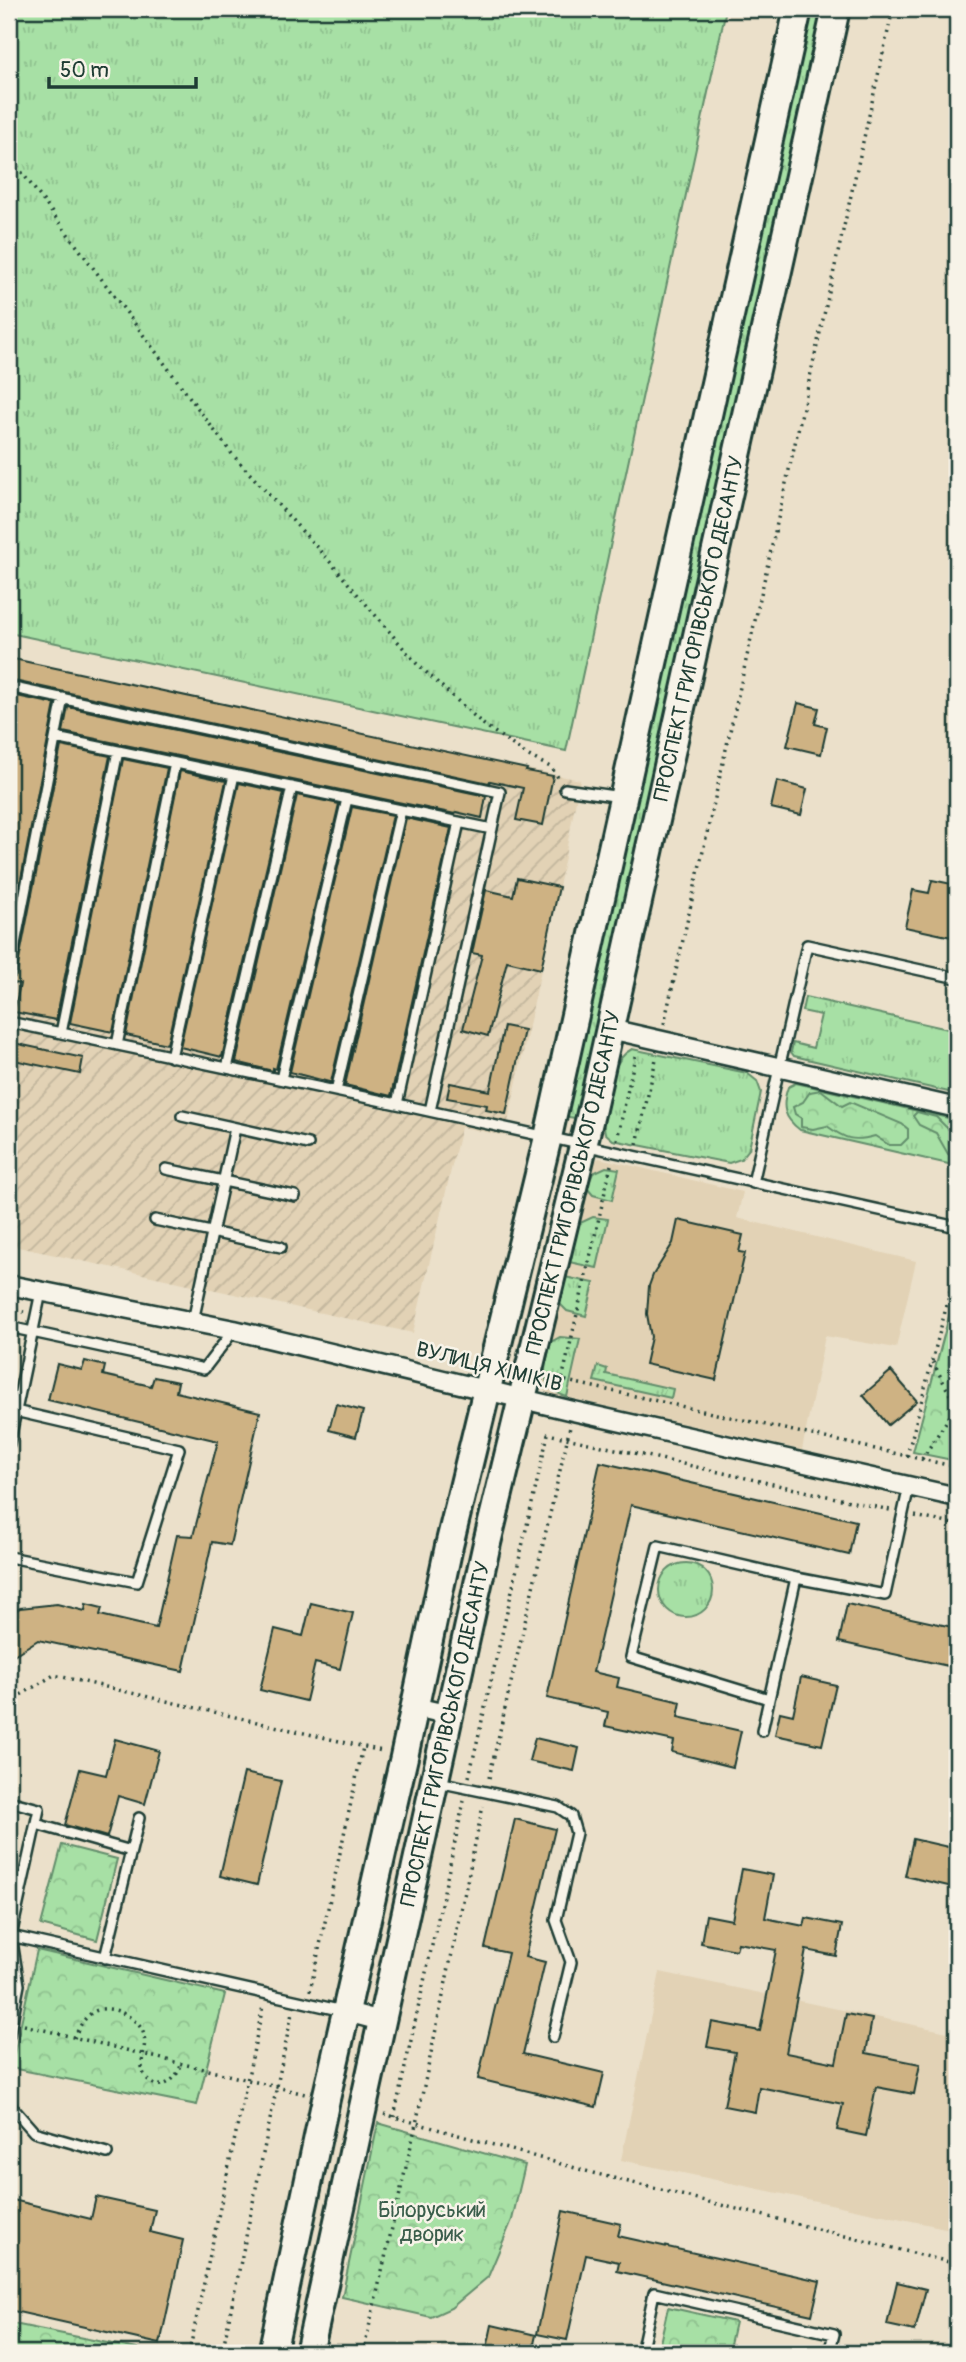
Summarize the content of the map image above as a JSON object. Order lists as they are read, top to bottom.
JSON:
{
  "streets": {
    "street": ["ПРОСПЕКТ ГРИГОРІВСЬКОГО ДЕСАНТУ", "ВУЛИЦЯ ХІМІКІВ"]
  },
  "crossings": [
    ["ПРОСПЕКТ ГРИГОРІВСЬКОГО ДЕСАНТУ", "ВУЛИЦЯ ХІМІКІВ"]
  ],
  "parks": ["Білоруський дворик"],
  "scale_bar": "50 m"
}
